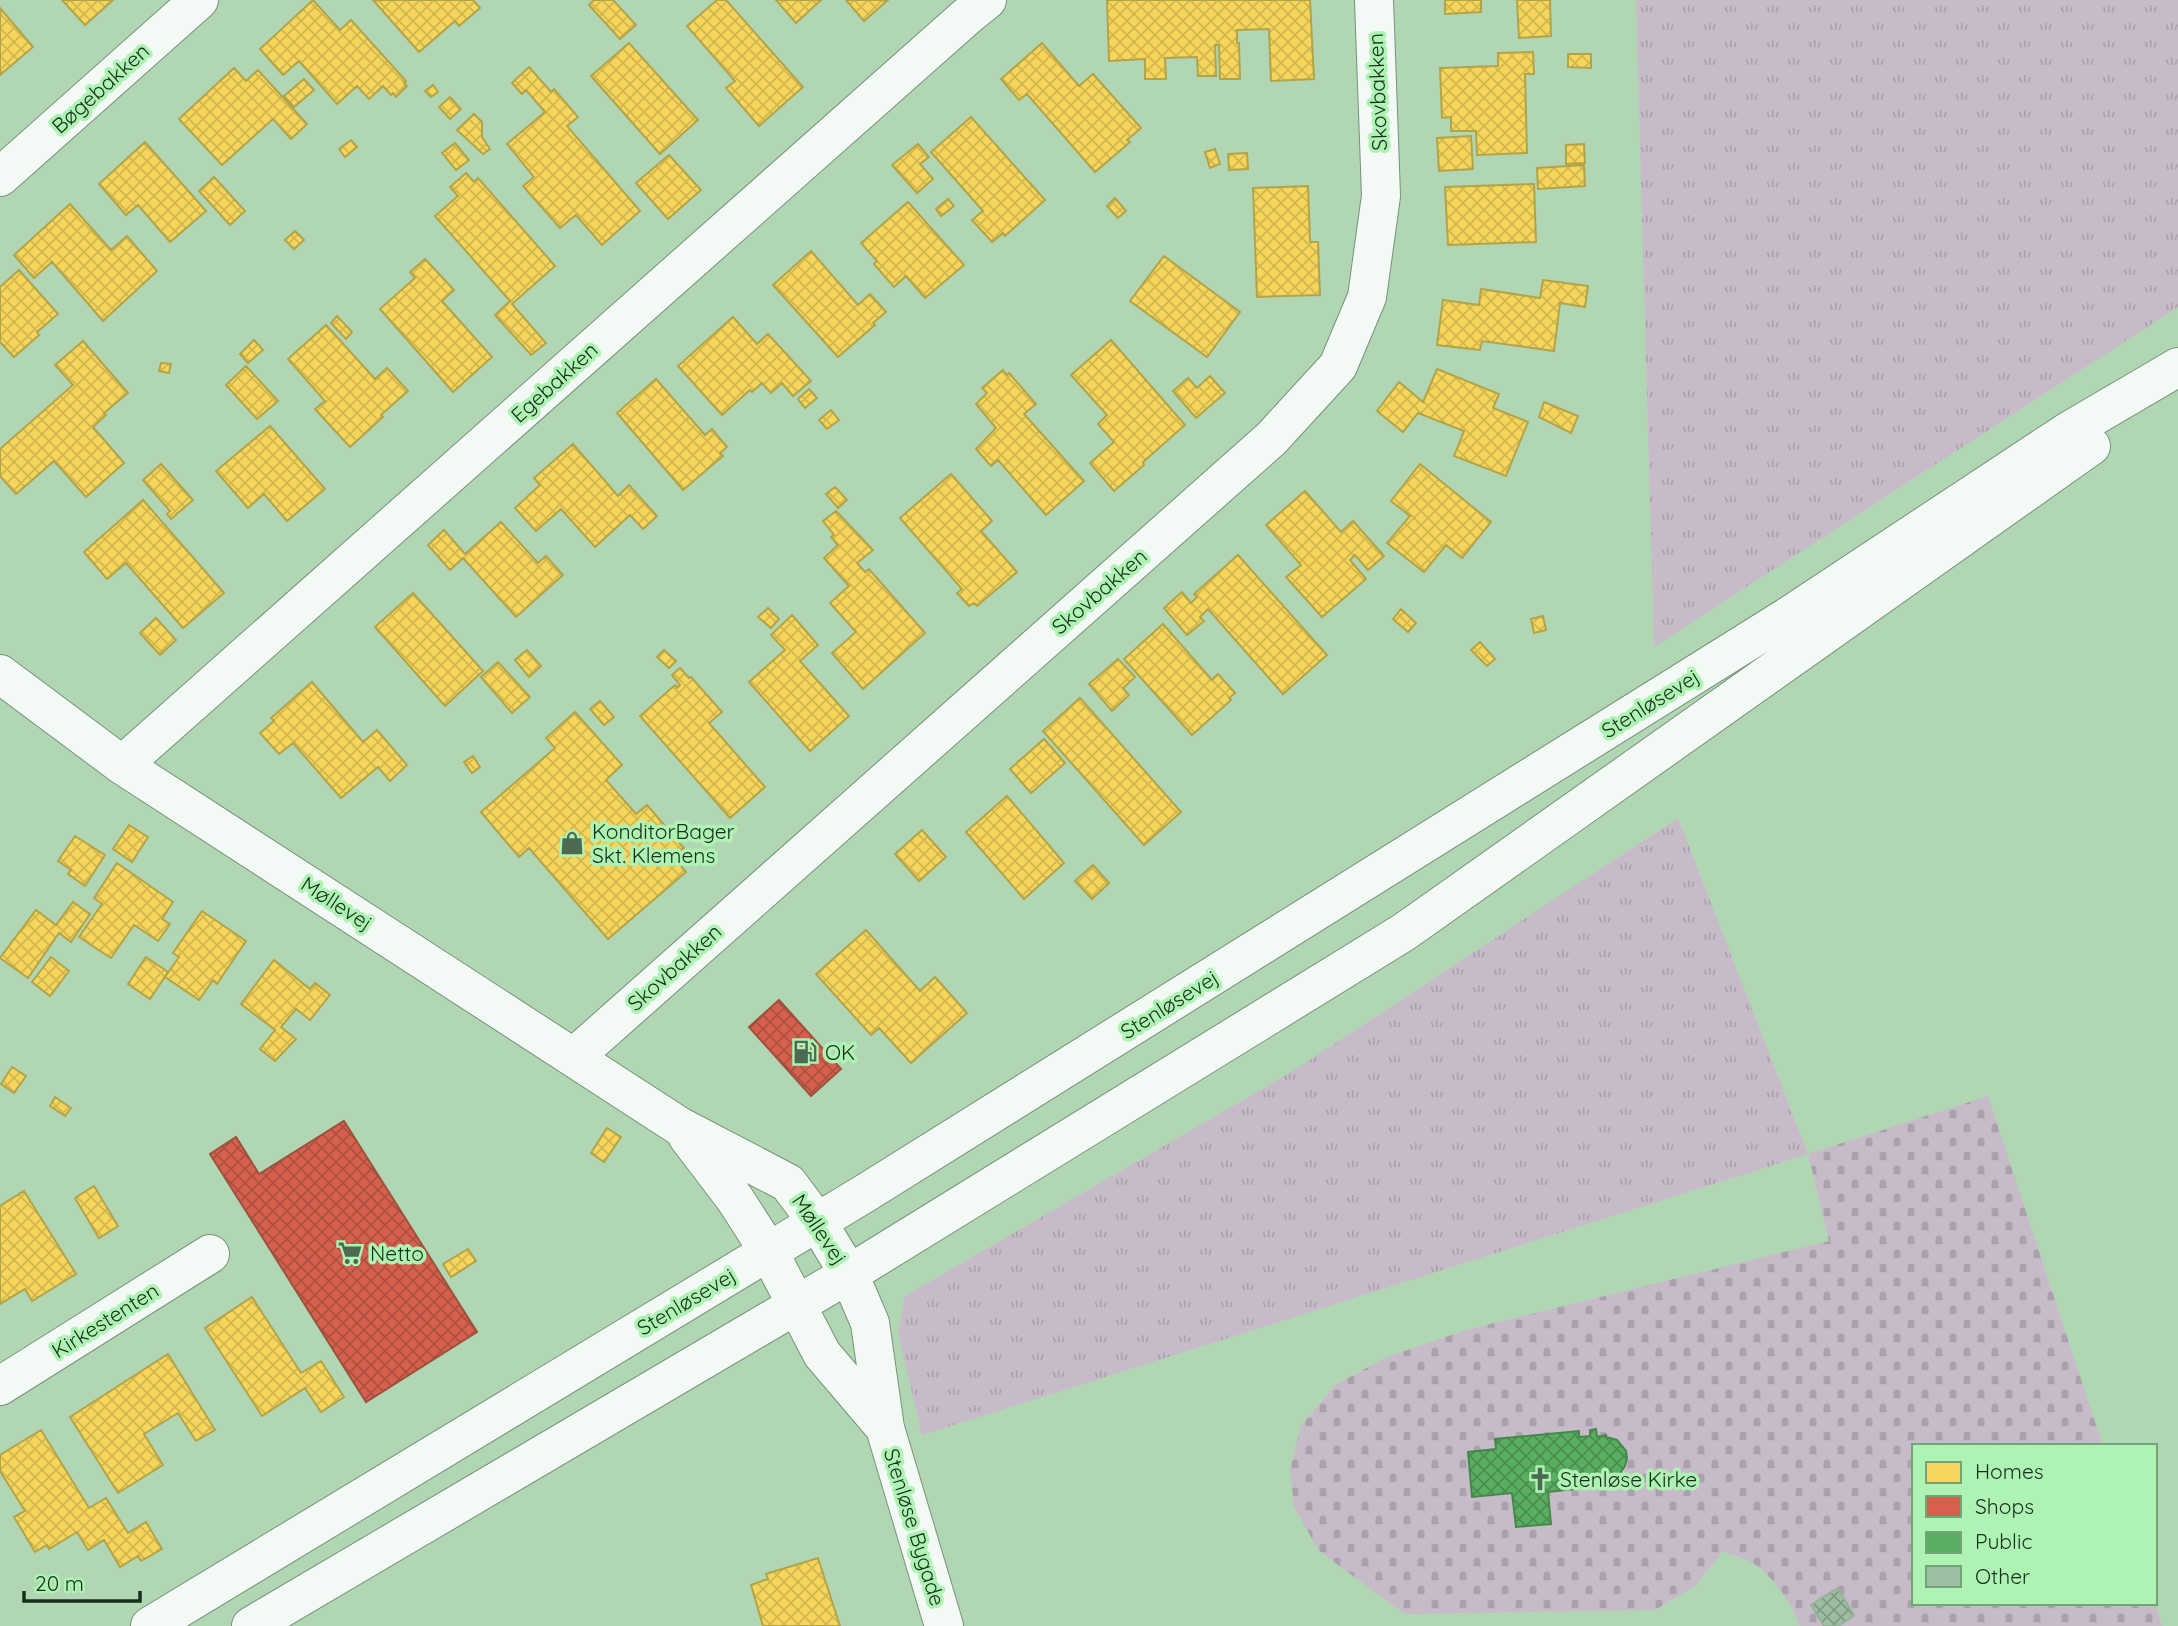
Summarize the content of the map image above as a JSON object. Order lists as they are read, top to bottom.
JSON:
{
  "streets": {
    "street": [
      "Bøgebakken",
      "Skovbakken",
      "Egebakken",
      "Stenløsevej",
      "Møllevej",
      "Kirkestenten",
      "Stenløse Bygade"
    ]
  },
  "crossings": [
    ["Skovbakken", "Møllevej"],
    ["Egebakken", "Møllevej"],
    ["Stenløsevej", "Møllevej"],
    ["Stenløsevej", "Stenløse Bygade"],
    ["Møllevej", "Stenløse Bygade"]
  ],
  "places": {
    "shop": ["KonditorBager Skt. Klemens"],
    "fuel station": ["OK"],
    "supermarket": ["Netto"],
    "church": ["Stenløse Kirke"]
  },
  "legend": [
    "Homes",
    "Shops",
    "Public",
    "Other"
  ],
  "scale_bar": "20 m"
}
